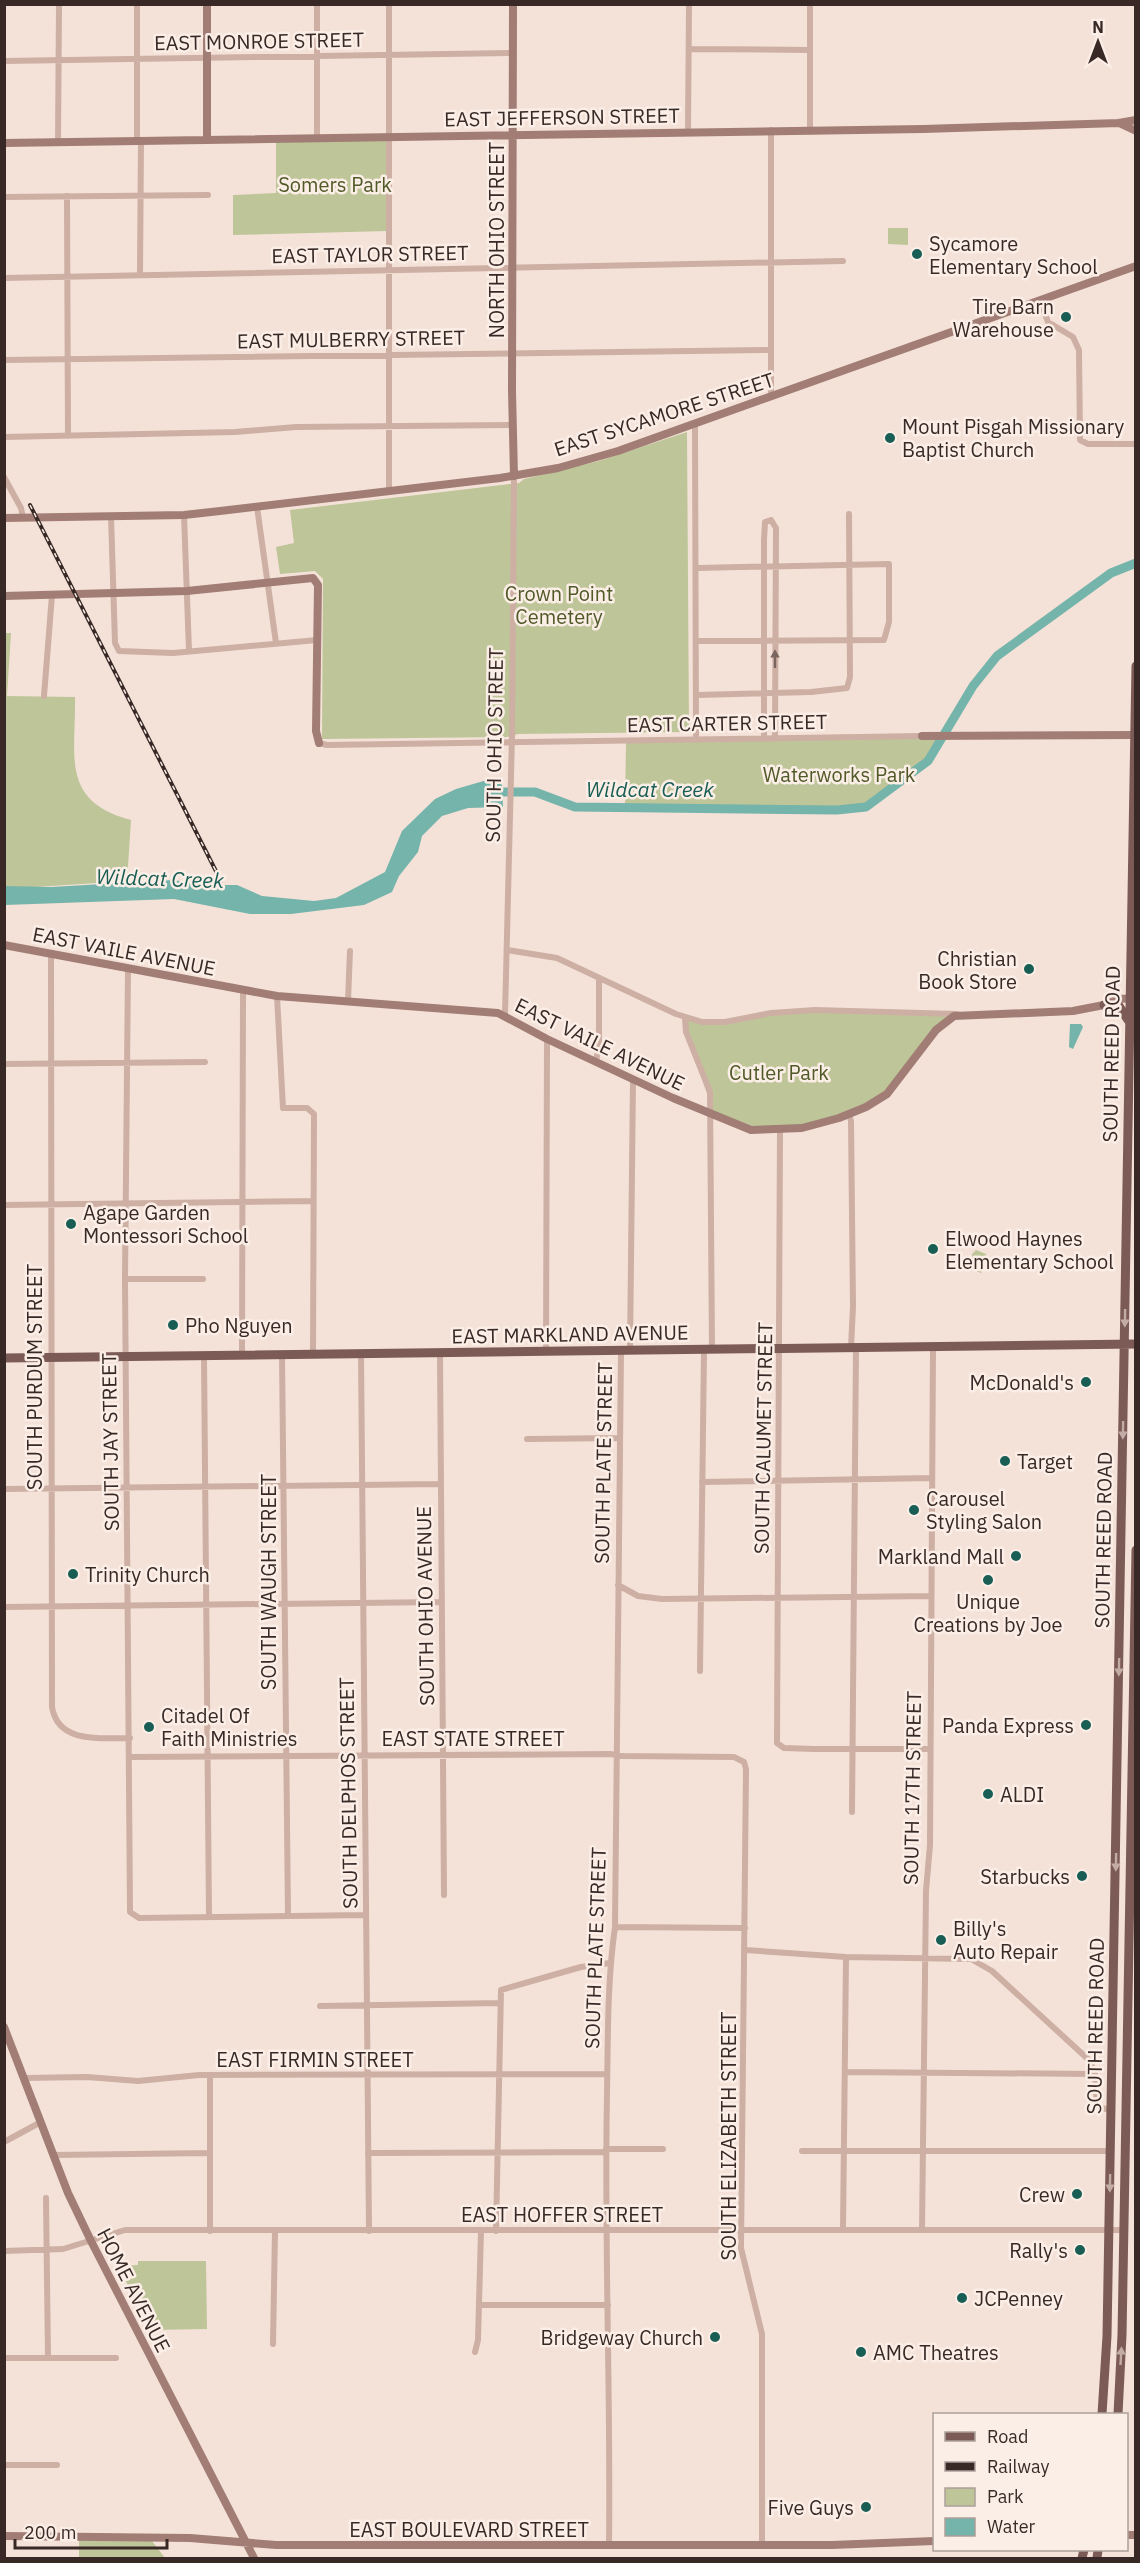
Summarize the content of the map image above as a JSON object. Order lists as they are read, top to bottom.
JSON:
{
  "streets": {
    "main road": ["SOUTH REED ROAD", "EAST MARKLAND AVENUE"],
    "street": [
      "EAST MONROE STREET",
      "EAST JEFFERSON STREET",
      "NORTH OHIO STREET",
      "EAST TAYLOR STREET",
      "EAST MULBERRY STREET",
      "EAST SYCAMORE STREET",
      "EAST CARTER STREET",
      "SOUTH OHIO STREET",
      "EAST VAILE AVENUE",
      "SOUTH PURDUM STREET",
      "SOUTH CALUMET STREET",
      "SOUTH JAY STREET",
      "SOUTH PLATE STREET",
      "SOUTH WAUGH STREET",
      "SOUTH OHIO AVENUE",
      "EAST STATE STREET",
      "SOUTH 17TH STREET",
      "SOUTH DELPHOS STREET",
      "EAST FIRMIN STREET",
      "SOUTH ELIZABETH STREET",
      "EAST HOFFER STREET",
      "HOME AVENUE",
      "EAST BOULEVARD STREET"
    ]
  },
  "crossings": [
    ["EAST MONROE STREET", "NORTH OHIO STREET"],
    ["EAST JEFFERSON STREET", "NORTH OHIO STREET"],
    ["NORTH OHIO STREET", "EAST TAYLOR STREET"],
    ["NORTH OHIO STREET", "EAST MULBERRY STREET"],
    ["NORTH OHIO STREET", "EAST SYCAMORE STREET"],
    ["NORTH OHIO STREET", "SOUTH OHIO STREET"],
    ["EAST SYCAMORE STREET", "SOUTH OHIO STREET"],
    ["EAST CARTER STREET", "SOUTH OHIO STREET"],
    ["EAST CARTER STREET", "SOUTH REED ROAD"],
    ["SOUTH OHIO STREET", "EAST VAILE AVENUE"],
    ["EAST VAILE AVENUE", "SOUTH PURDUM STREET"],
    ["EAST VAILE AVENUE", "SOUTH CALUMET STREET"],
    ["EAST VAILE AVENUE", "SOUTH JAY STREET"],
    ["EAST VAILE AVENUE", "SOUTH PLATE STREET"],
    ["SOUTH REED ROAD", "EAST MARKLAND AVENUE"],
    ["SOUTH REED ROAD", "EAST HOFFER STREET"],
    ["EAST MARKLAND AVENUE", "SOUTH PURDUM STREET"],
    ["EAST MARKLAND AVENUE", "SOUTH CALUMET STREET"],
    ["EAST MARKLAND AVENUE", "SOUTH JAY STREET"],
    ["EAST MARKLAND AVENUE", "SOUTH PLATE STREET"],
    ["EAST MARKLAND AVENUE", "SOUTH WAUGH STREET"],
    ["EAST MARKLAND AVENUE", "SOUTH OHIO AVENUE"],
    ["EAST MARKLAND AVENUE", "SOUTH 17TH STREET"],
    ["EAST MARKLAND AVENUE", "SOUTH DELPHOS STREET"],
    ["SOUTH PURDUM STREET", "SOUTH JAY STREET"],
    ["SOUTH JAY STREET", "EAST STATE STREET"],
    ["SOUTH PLATE STREET", "EAST STATE STREET"],
    ["SOUTH PLATE STREET", "EAST FIRMIN STREET"],
    ["SOUTH PLATE STREET", "EAST HOFFER STREET"],
    ["SOUTH PLATE STREET", "EAST BOULEVARD STREET"],
    ["SOUTH WAUGH STREET", "EAST STATE STREET"],
    ["SOUTH OHIO AVENUE", "EAST STATE STREET"],
    ["EAST STATE STREET", "SOUTH DELPHOS STREET"],
    ["EAST STATE STREET", "SOUTH ELIZABETH STREET"],
    ["SOUTH 17TH STREET", "EAST HOFFER STREET"],
    ["SOUTH DELPHOS STREET", "EAST FIRMIN STREET"],
    ["SOUTH DELPHOS STREET", "EAST HOFFER STREET"],
    ["EAST FIRMIN STREET", "HOME AVENUE"],
    ["SOUTH ELIZABETH STREET", "EAST HOFFER STREET"],
    ["SOUTH ELIZABETH STREET", "EAST BOULEVARD STREET"],
    ["EAST HOFFER STREET", "HOME AVENUE"],
    ["HOME AVENUE", "EAST BOULEVARD STREET"]
  ],
  "water": ["Wildcat Creek"],
  "parks": [
    "Somers Park",
    "Crown Point Cemetery",
    "Waterworks Park",
    "Cutler Park"
  ],
  "places": [
    "Sycamore Elementary School",
    "Tire Barn Warehouse",
    "Mount Pisgah Missionary Baptist Church",
    "Christian Book Store",
    "Agape Garden Montessori School",
    "Elwood Haynes Elementary School",
    "Pho Nguyen",
    "McDonald's",
    "Target",
    "Carousel Styling Salon",
    "Markland Mall",
    "Trinity Church",
    "Unique Creations by Joe",
    "Panda Express",
    "Citadel Of Faith Ministries",
    "ALDI",
    "Starbucks",
    "Billy's Auto Repair",
    "Crew",
    "Rally's",
    "JCPenney",
    "Bridgeway Church",
    "AMC Theatres",
    "Five Guys"
  ],
  "legend": [
    "Road",
    "Railway",
    "Park",
    "Water"
  ],
  "scale_bar": "200 m",
  "north": "top"
}
